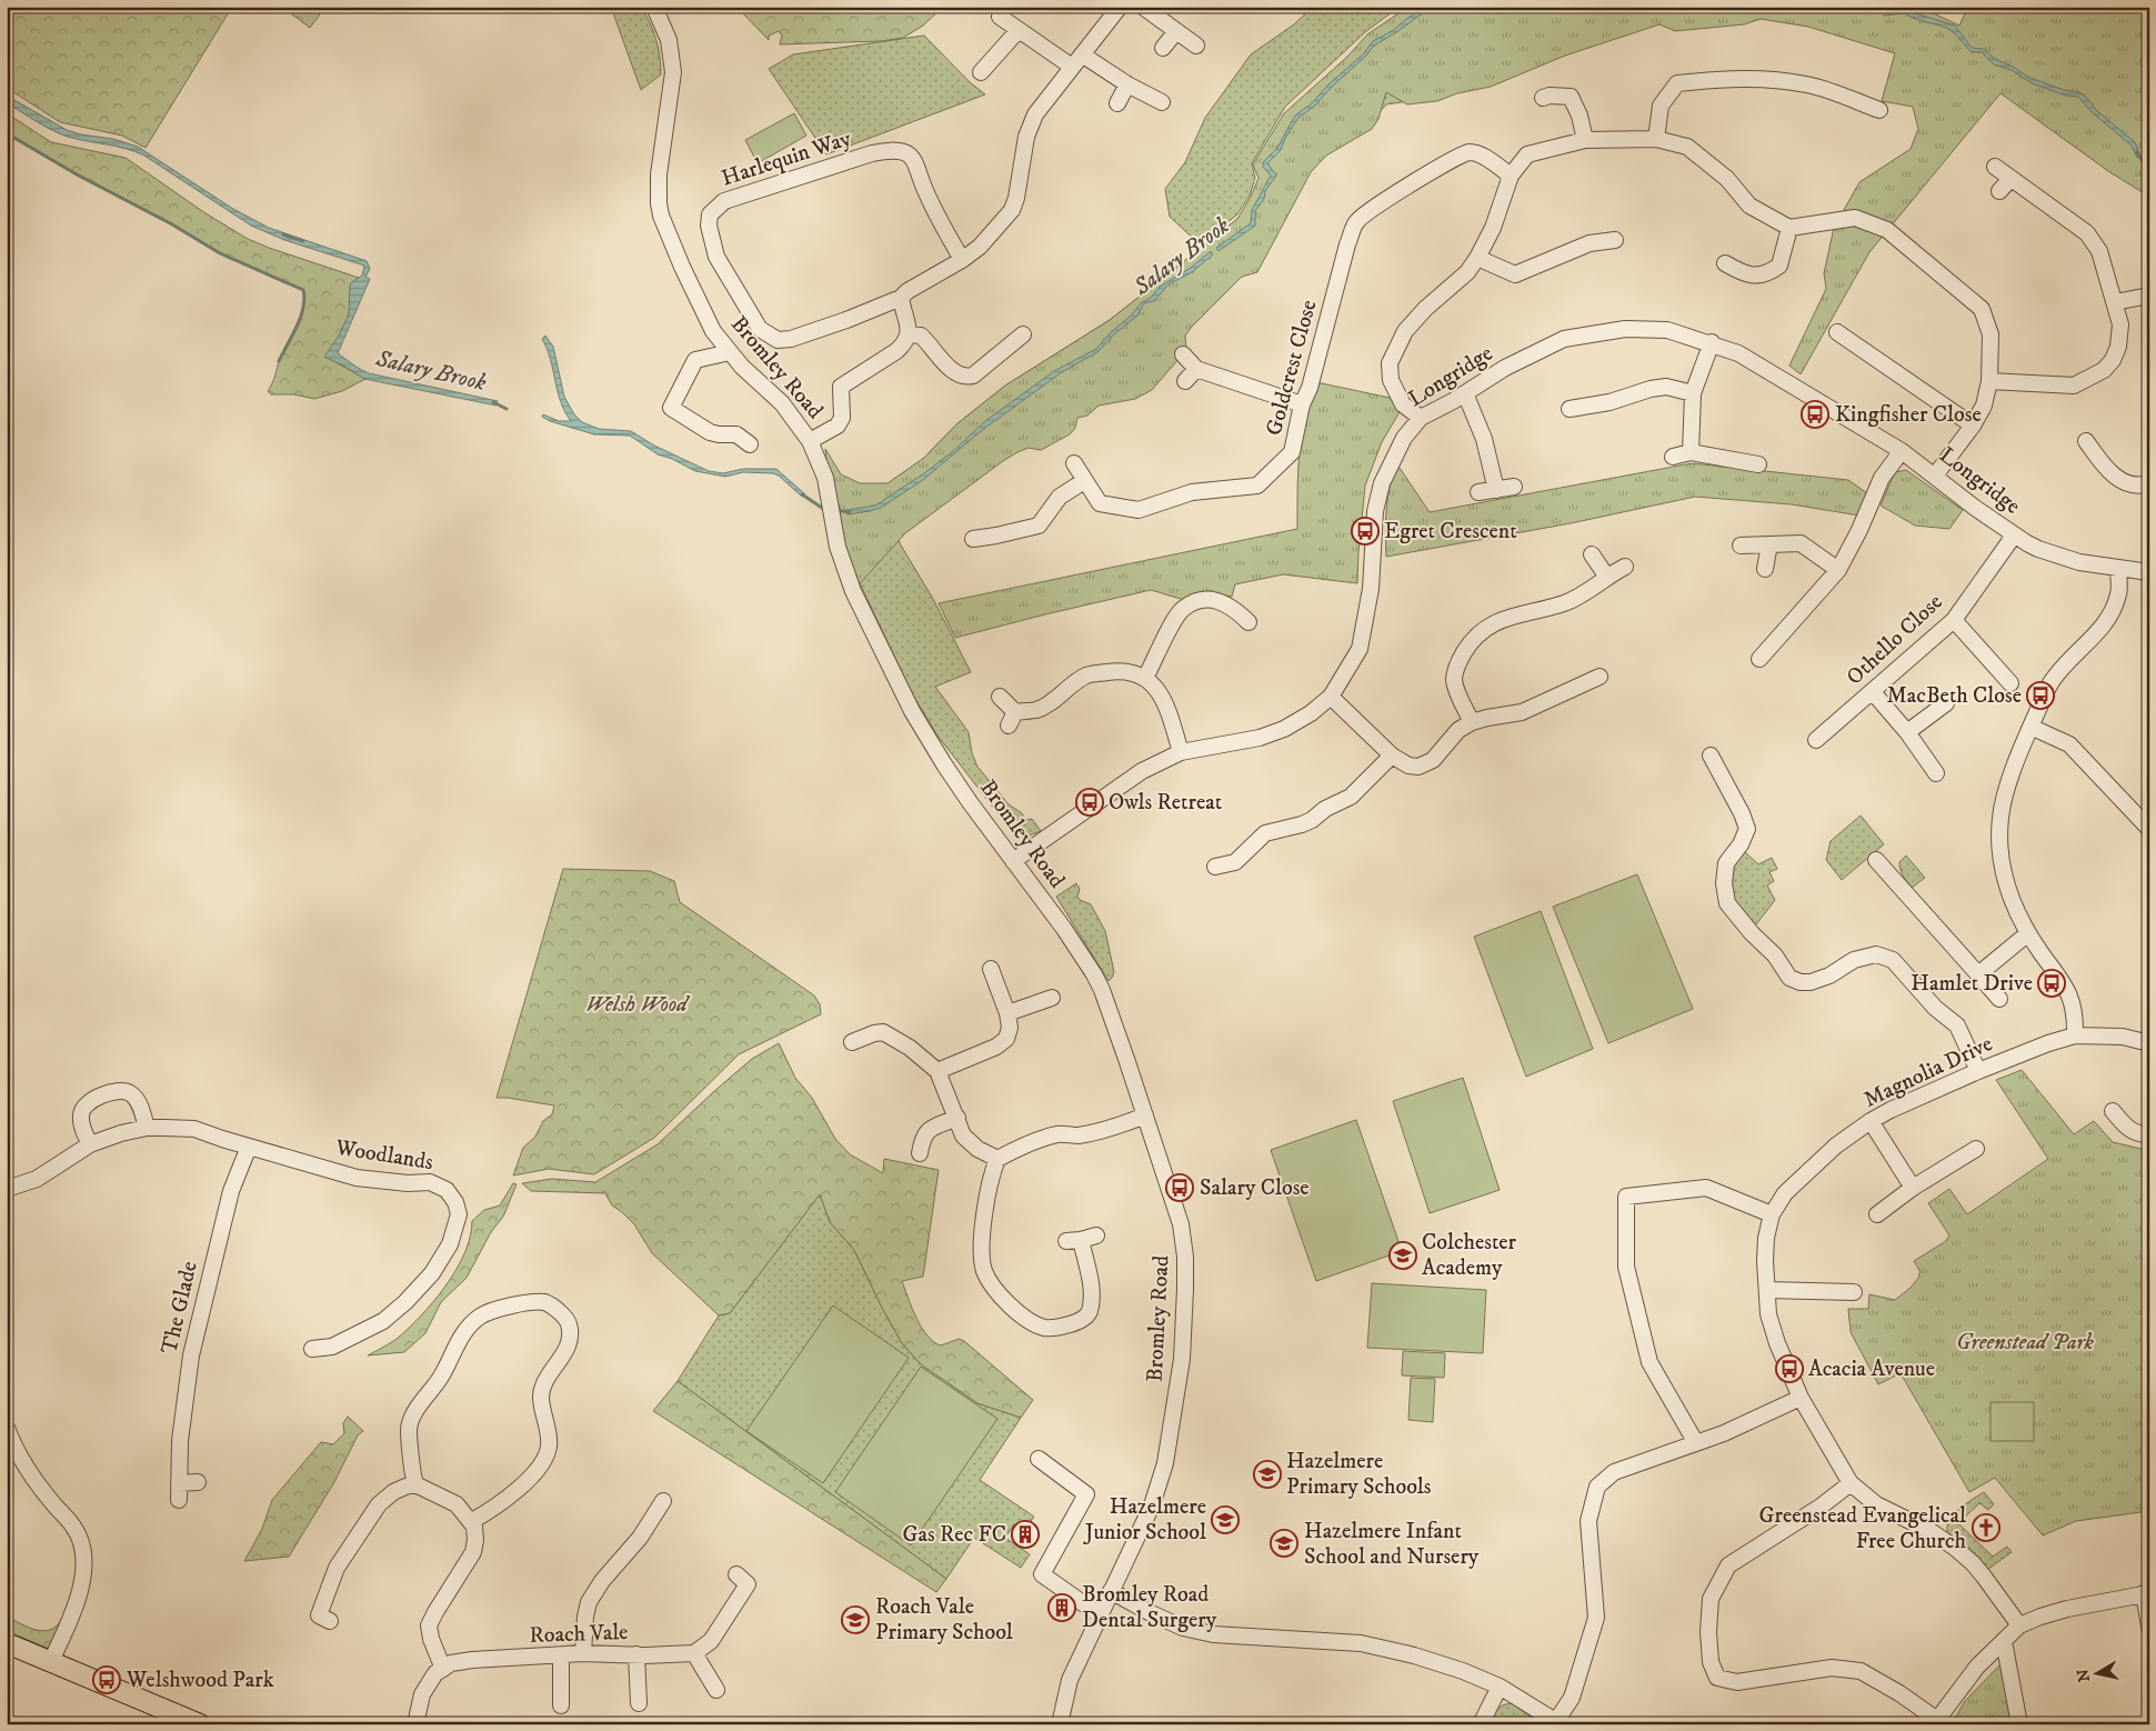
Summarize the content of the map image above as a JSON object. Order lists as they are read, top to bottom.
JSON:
{
  "streets": {
    "street": [
      "Harlequin Way",
      "Bromley Road",
      "Goldcrest Close",
      "Longridge",
      "Othello Close",
      "Magnolia Drive",
      "Woodlands",
      "The Glade",
      "Roach Vale"
    ]
  },
  "crossings": [
    ["Bromley Road", "Longridge"],
    ["Longridge", "Othello Close"],
    ["Woodlands", "The Glade"]
  ],
  "water": ["Salary Brook"],
  "parks": ["Welsh Wood", "Greenstead Park"],
  "places": {
    "bus stop": [
      "Kingfisher Close",
      "Egret Crescent",
      "MacBeth Close",
      "Owls Retreat",
      "Hamlet Drive",
      "Salary Close",
      "Acacia Avenue",
      "Welshwood Park"
    ],
    "school or university": [
      "Colchester Academy",
      "Hazelmere Primary Schools",
      "Hazelmere Junior School",
      "Hazelmere Infant School and Nursery",
      "Roach Vale Primary School"
    ],
    "church": ["Greenstead Evangelical Free Church"],
    "building": ["Gas Rec FC", "Bromley Road Dental Surgery"]
  },
  "north": "left"
}
